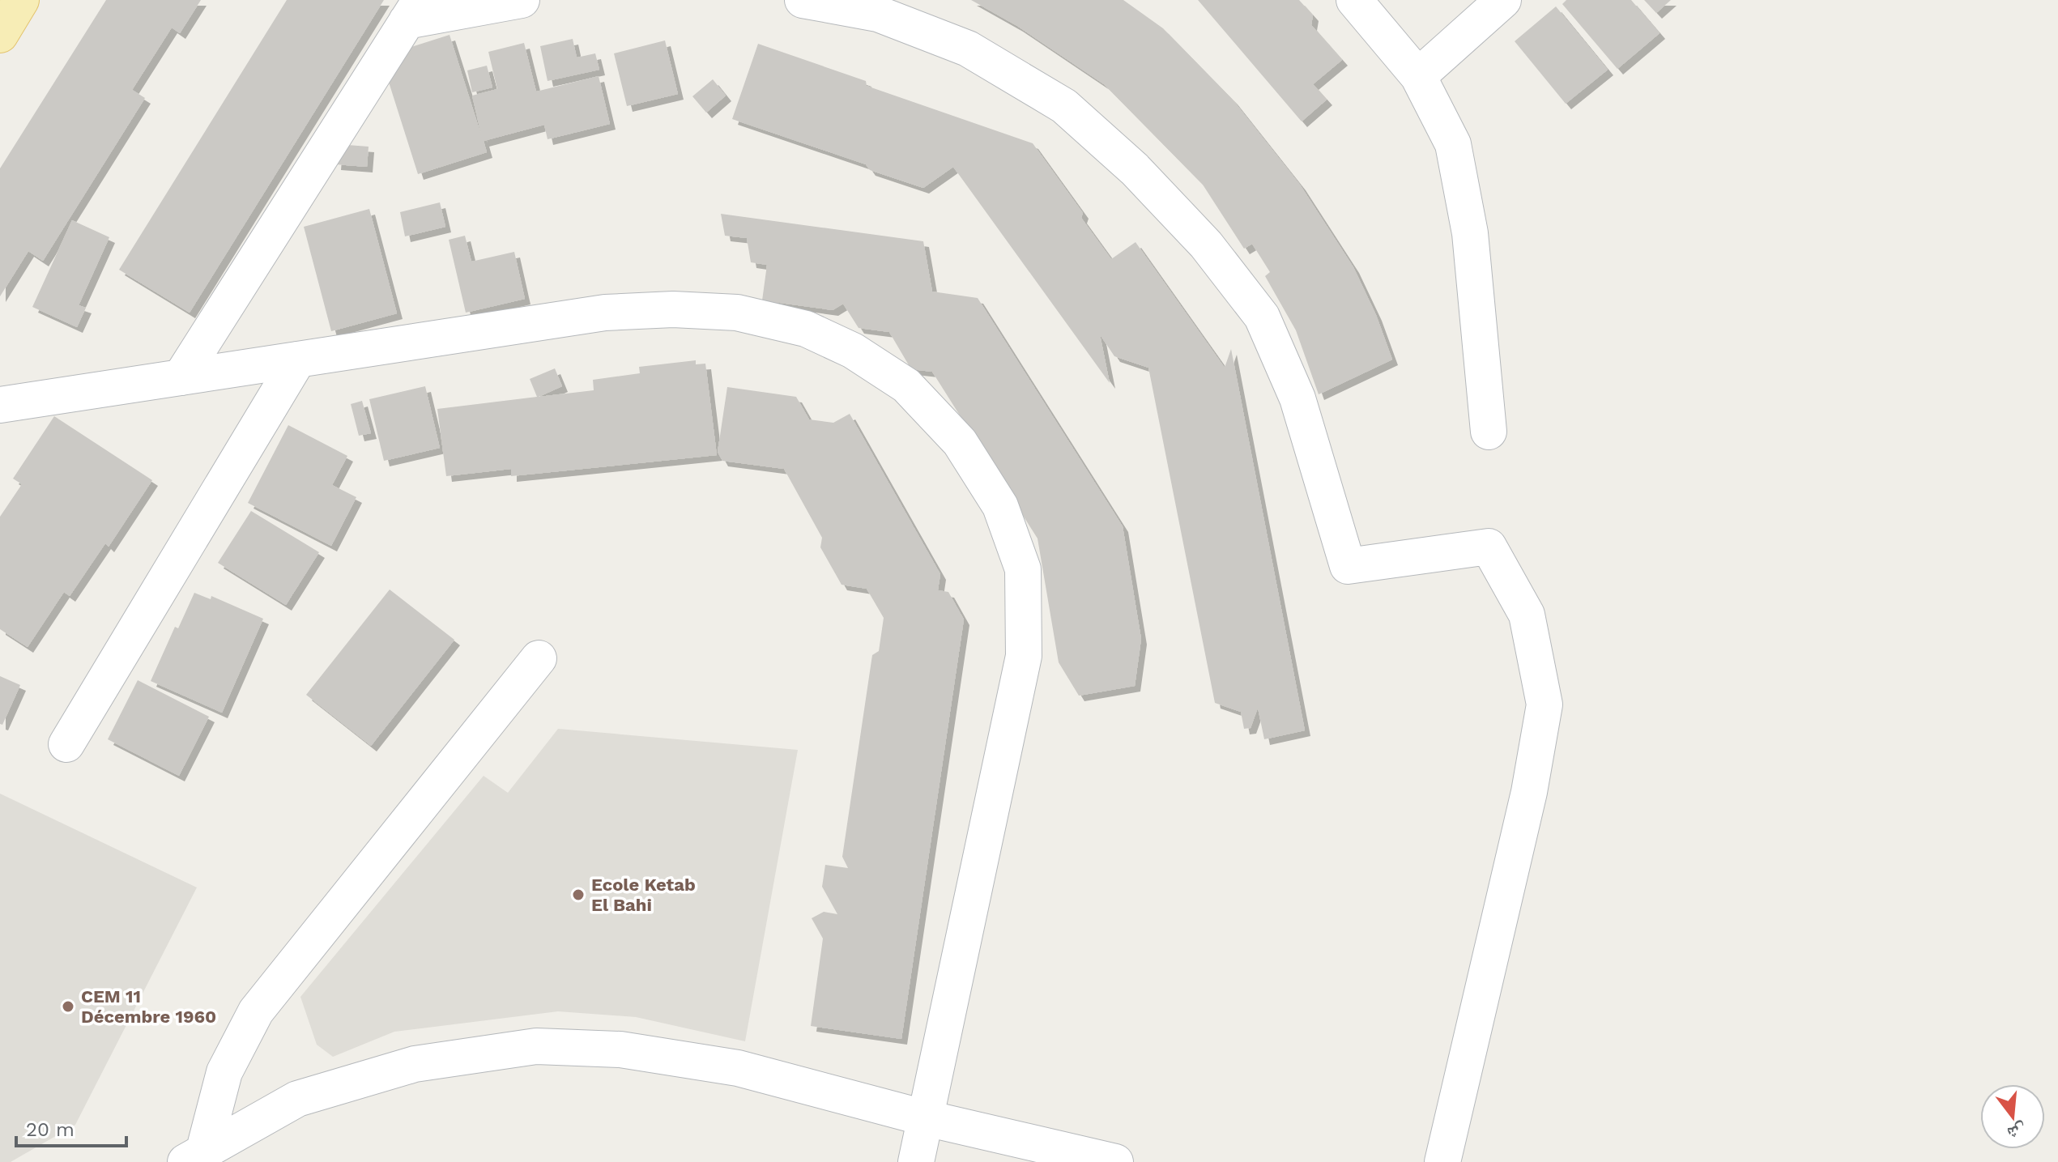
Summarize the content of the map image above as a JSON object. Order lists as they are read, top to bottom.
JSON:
{
  "places": ["Ecole Ketab El Bahi", "CEM 11 Décembre 1960"],
  "scale_bar": "20 m",
  "north": "bottom"
}
